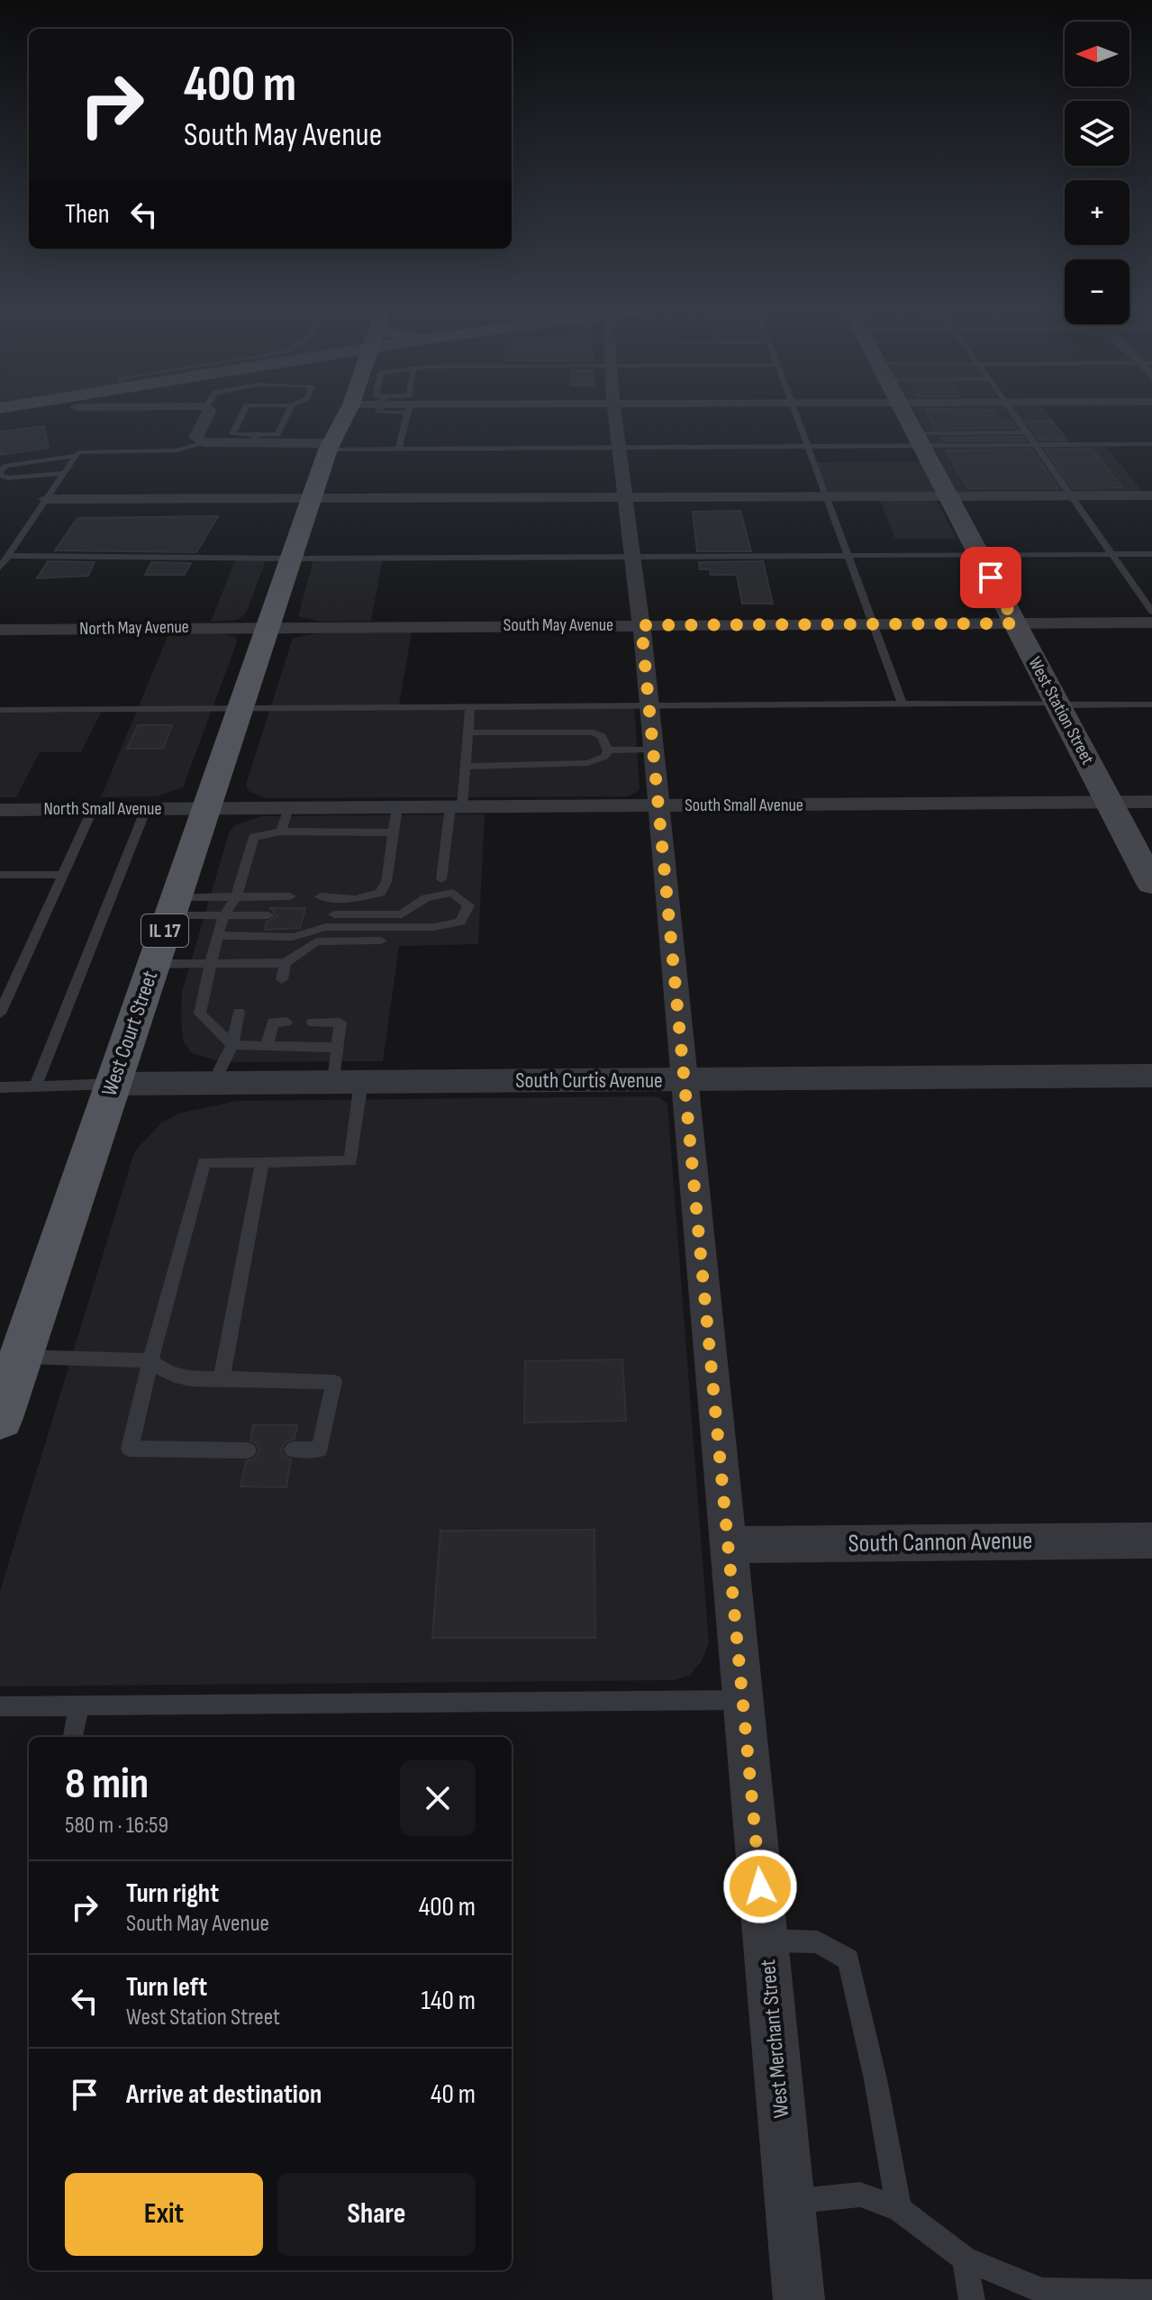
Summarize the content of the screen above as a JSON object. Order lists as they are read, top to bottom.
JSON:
{
  "streets": {
    "main road": ["West Station Street", "IL 17", "West Court Street"],
    "street": [
      "South May Avenue",
      "North May Avenue",
      "South Small Avenue",
      "North Small Avenue",
      "South Curtis Avenue",
      "South Cannon Avenue",
      "West Merchant Street"
    ]
  },
  "crossings": [
    ["South May Avenue", "North May Avenue"],
    ["South May Avenue", "West Station Street"],
    ["South May Avenue", "West Court Street"],
    ["South May Avenue", "West Merchant Street"],
    ["North May Avenue", "West Court Street"],
    ["West Station Street", "South Small Avenue"],
    ["South Small Avenue", "North Small Avenue"],
    ["South Small Avenue", "West Court Street"],
    ["South Small Avenue", "West Merchant Street"],
    ["North Small Avenue", "West Court Street"],
    ["West Court Street", "South Curtis Avenue"],
    ["South Curtis Avenue", "West Merchant Street"],
    ["South Cannon Avenue", "West Merchant Street"]
  ],
  "north": "left",
  "page": {
    "map_buttons": ["+", "−"],
    "turn": ["400 m", "South May Avenue"],
    "then": "Then",
    "heading": ["8 min", "580 m · 16:59"],
    "list": [
      {
        "name": "Turn right",
        "note": "South May Avenue",
        "value": "400 m"
      },
      {
        "name": "Turn left",
        "note": "West Station Street",
        "value": "140 m"
      },
      {
        "name": "Arrive at destination",
        "value": "40 m"
      }
    ],
    "buttons": ["Exit", "Share"]
  }
}
